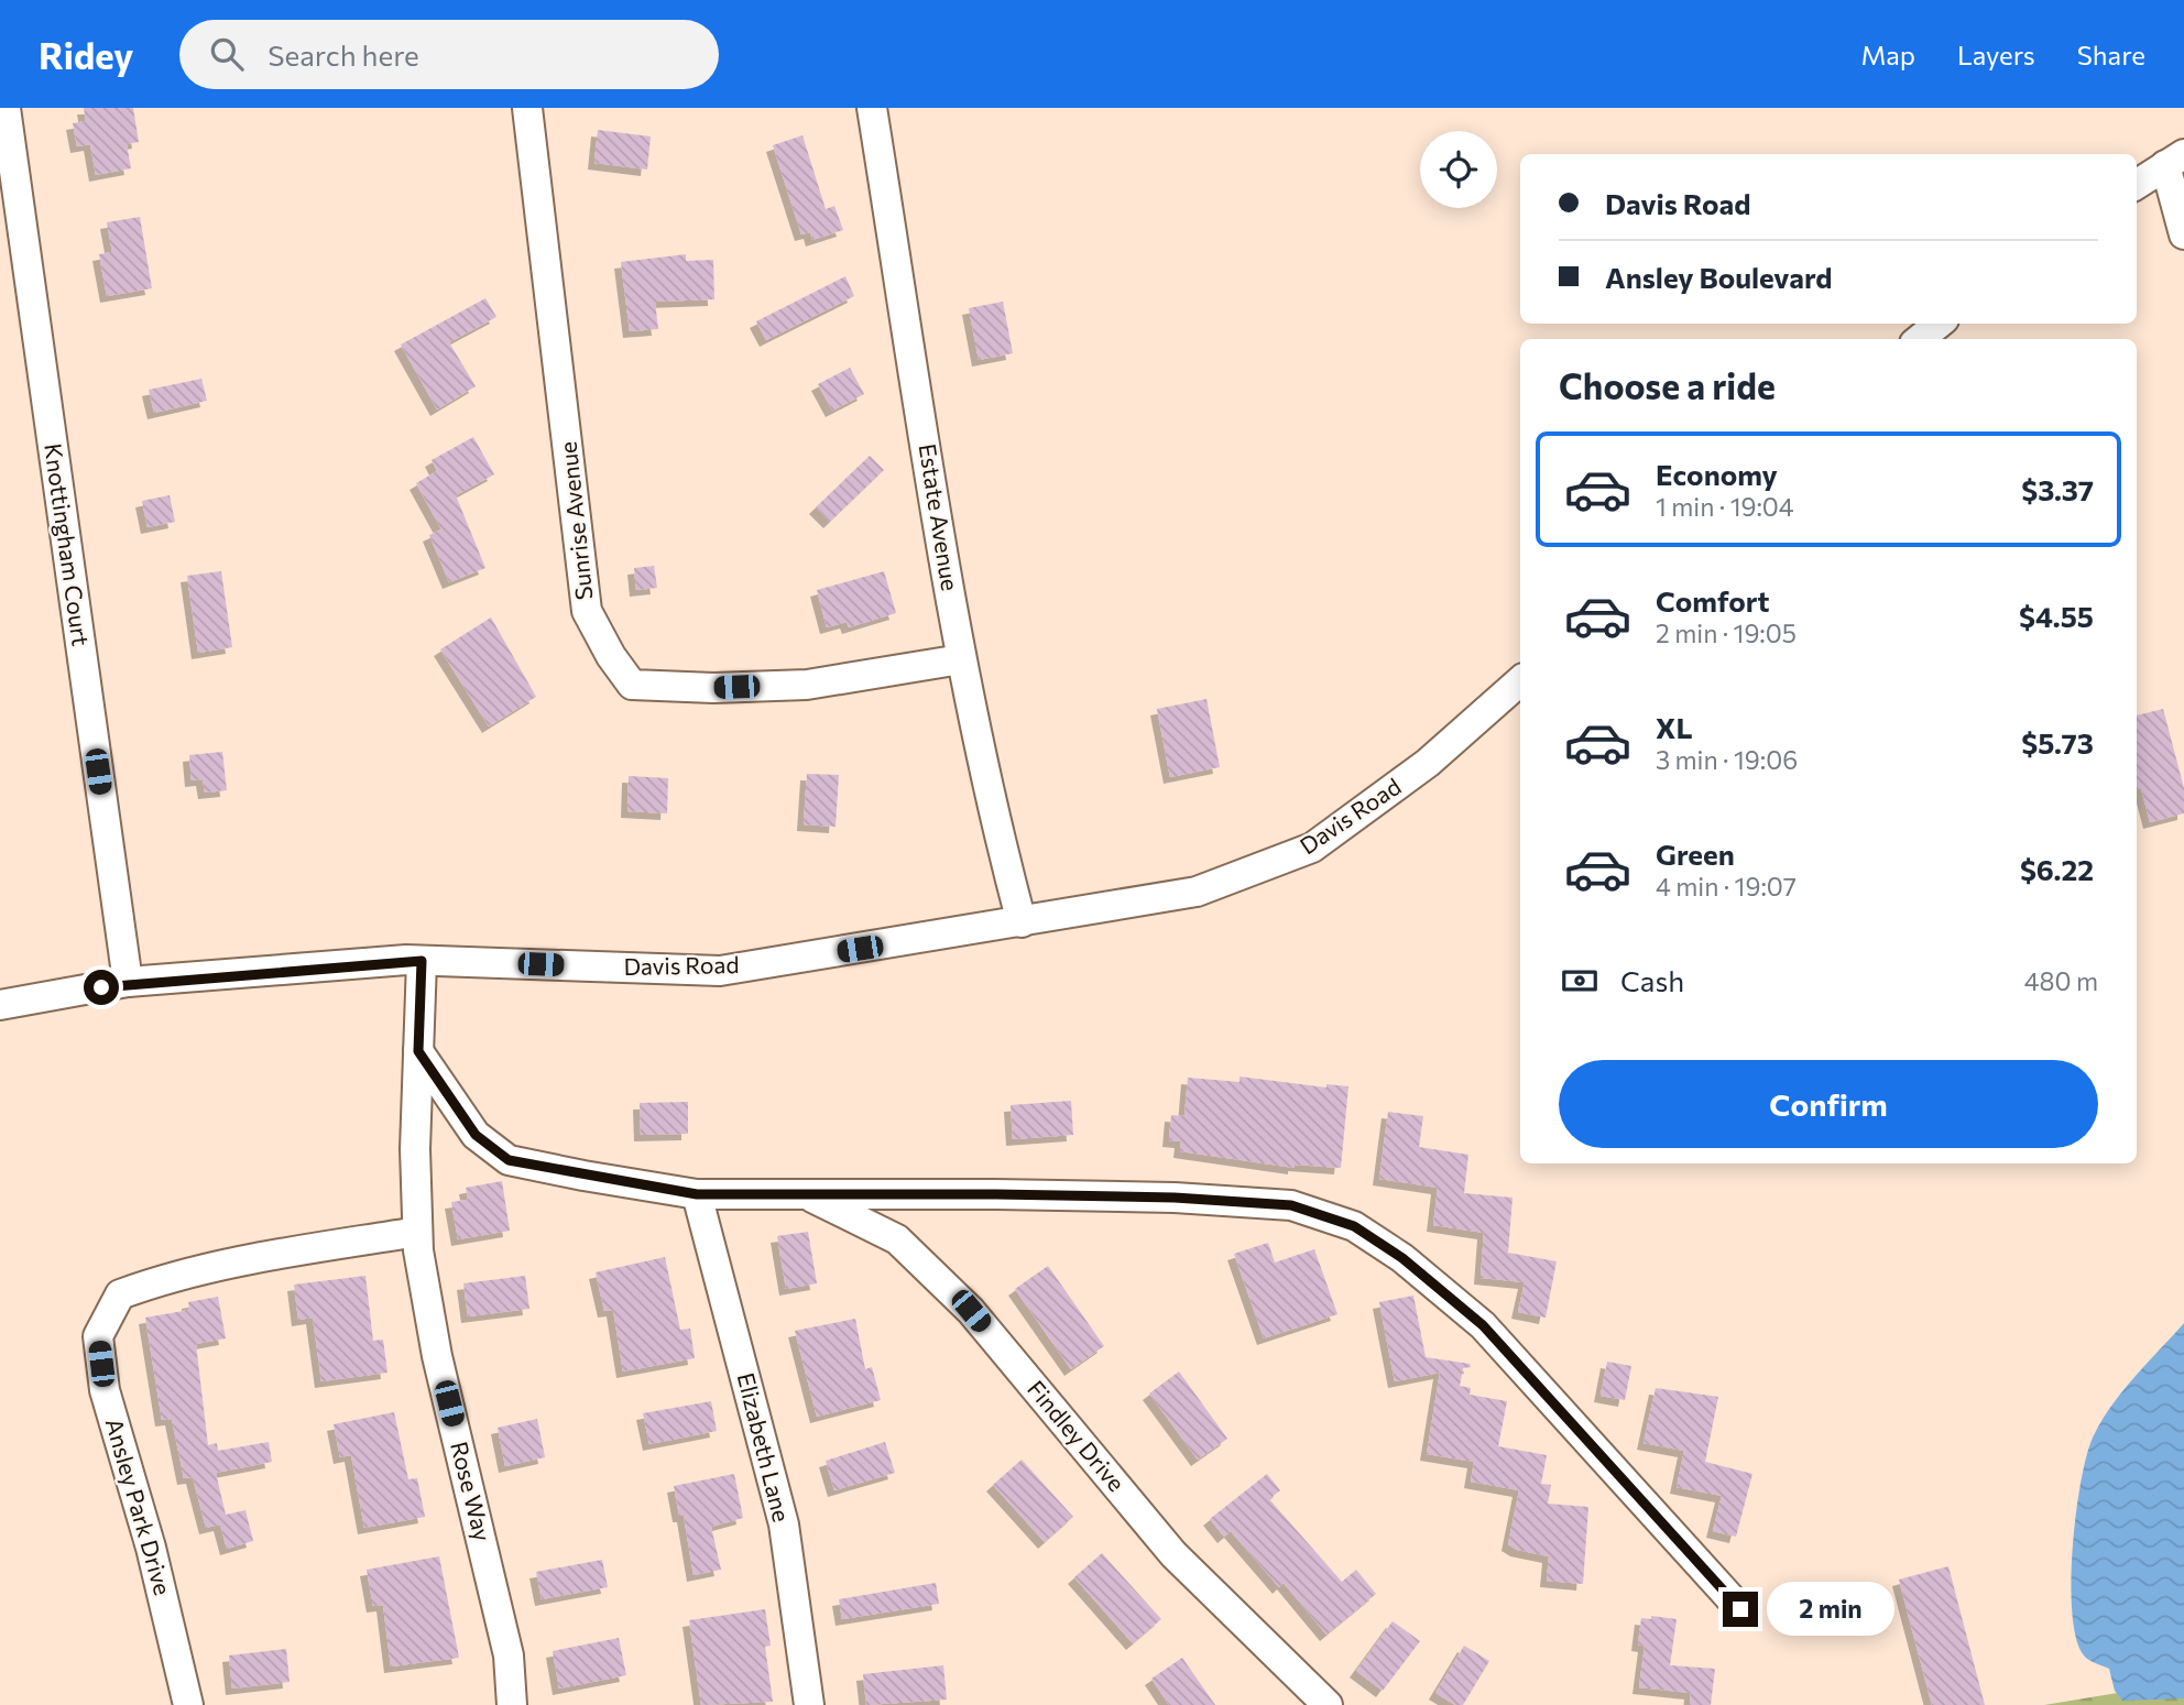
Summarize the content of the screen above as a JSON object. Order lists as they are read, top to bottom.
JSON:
{
  "streets": {
    "street": [
      "Estate Avenue",
      "Sunrise Avenue",
      "Knottingham Court",
      "Davis Road",
      "Findley Drive",
      "Elizabeth Lane",
      "Rose Way",
      "Ansley Park Drive"
    ]
  },
  "crossings": [
    ["Estate Avenue", "Sunrise Avenue"],
    ["Estate Avenue", "Davis Road"],
    ["Knottingham Court", "Davis Road"],
    ["Davis Road", "Rose Way"],
    ["Rose Way", "Ansley Park Drive"]
  ],
  "page": {
    "header": "Ridey",
    "search": "Search here",
    "nav": ["Map", "Layers", "Share"],
    "banner": ["Davis Road", "Ansley Boulevard"],
    "heading": "Choose a ride",
    "list": [
      {
        "name": "Economy",
        "note": "1 min · 19:04",
        "value": "$3.37"
      },
      {
        "name": "Comfort",
        "note": "2 min · 19:05",
        "value": "$4.55"
      },
      {
        "name": "XL",
        "note": "3 min · 19:06",
        "value": "$5.73"
      },
      {
        "name": "Green",
        "note": "4 min · 19:07",
        "value": "$6.22"
      }
    ],
    "pay": ["Cash", "480 m"],
    "buttons": "Confirm",
    "bubble": "2 min"
  }
}
